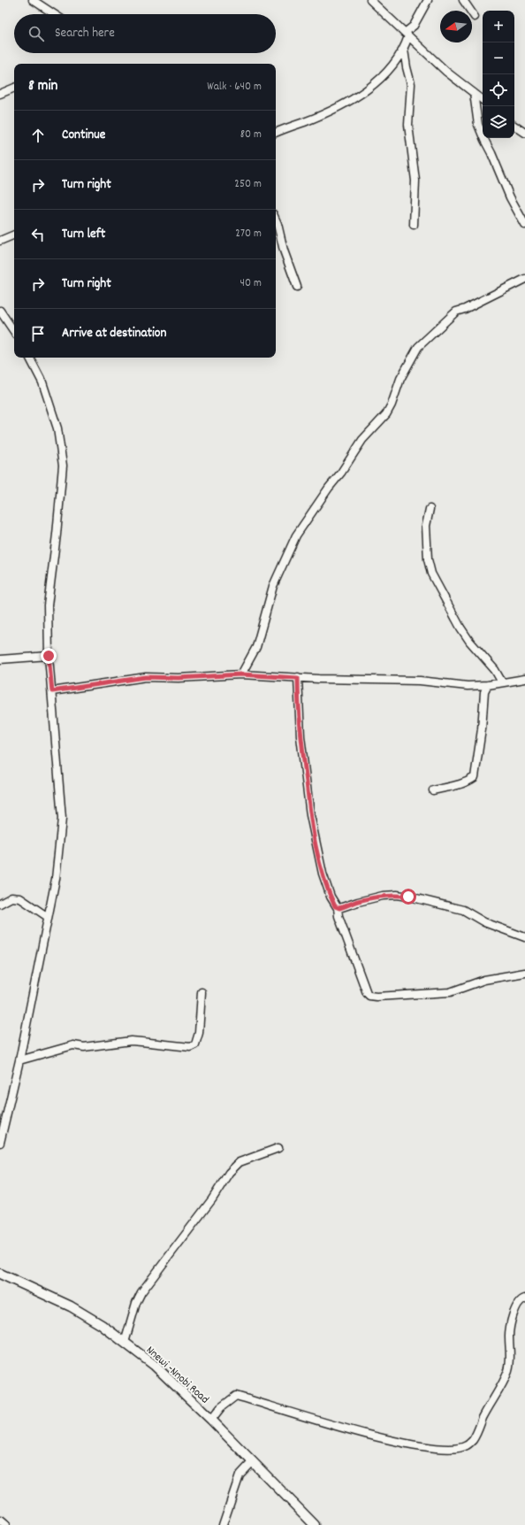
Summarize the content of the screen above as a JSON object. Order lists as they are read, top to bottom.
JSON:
{
  "streets": {
    "main road": ["Nnewi -Nnobi Road"]
  },
  "north": "left",
  "page": {
    "map_buttons": ["+", "−"],
    "search": "Search here",
    "heading": ["8 min", "Walk · 640 m"],
    "list": [
      ["Continue", "80 m"],
      ["Turn right", "250 m"],
      ["Turn left", "270 m"],
      ["Turn right", "40 m"],
      "Arrive at destination"
    ]
  }
}
